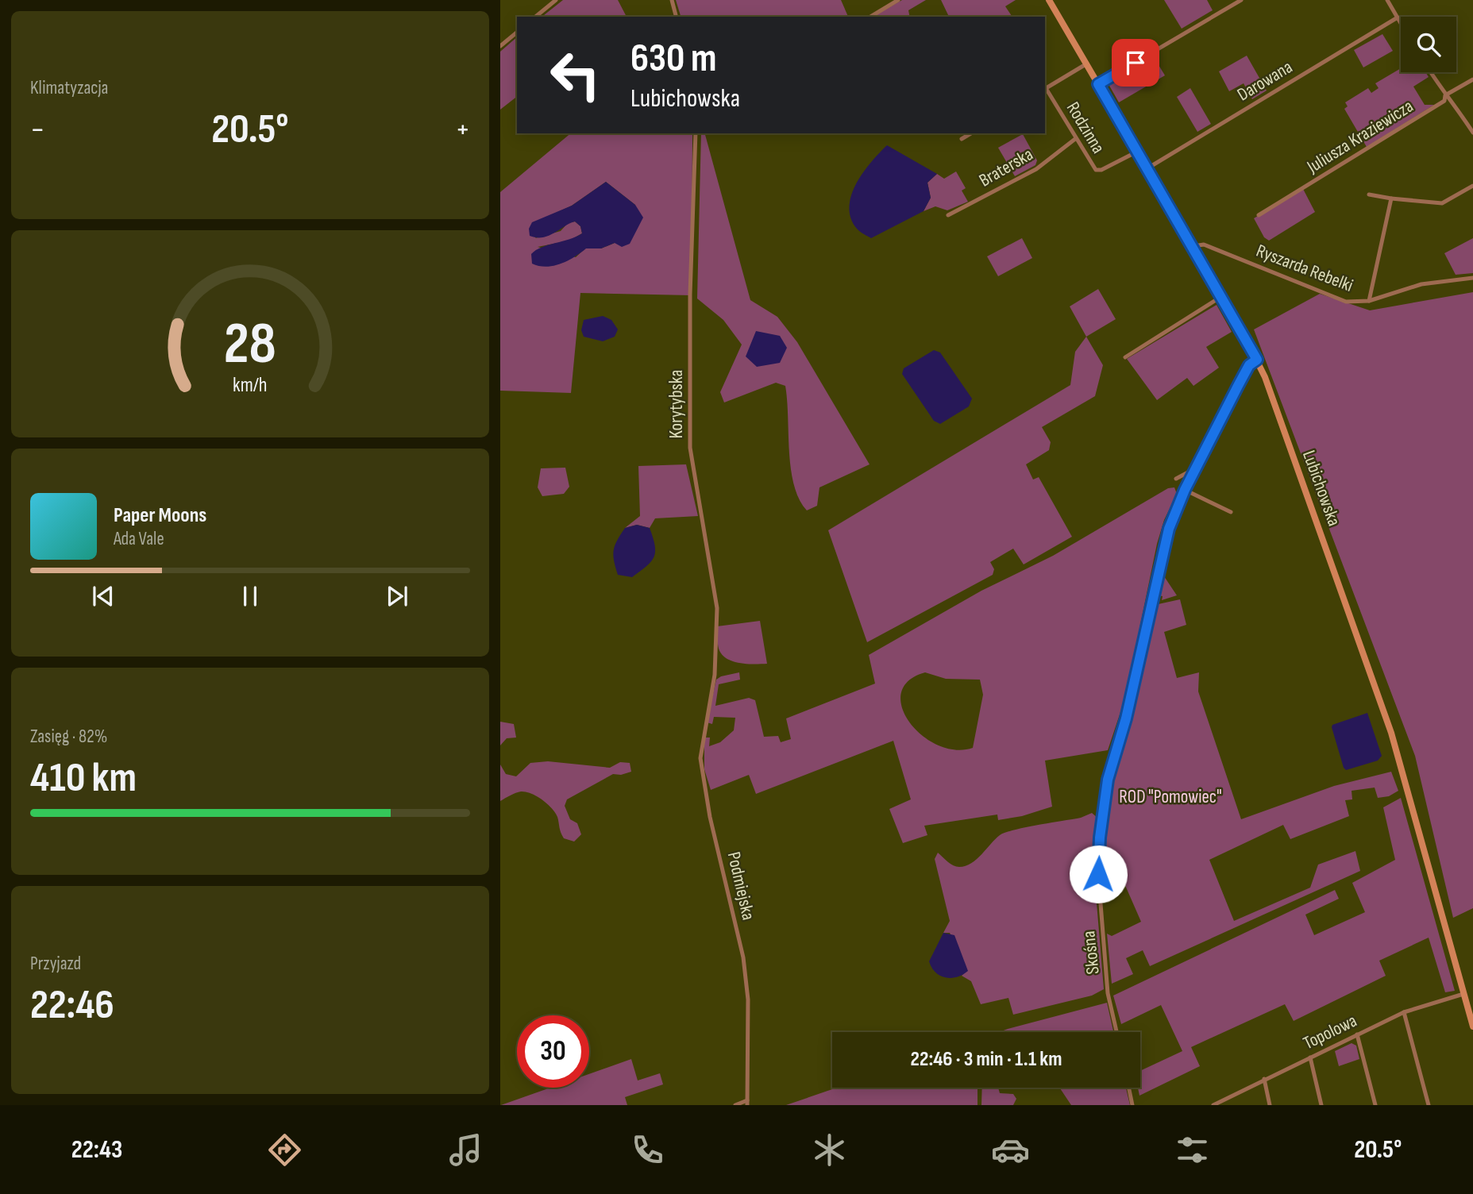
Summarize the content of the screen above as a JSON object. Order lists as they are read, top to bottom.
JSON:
{
  "streets": {
    "street": [
      "Darowana",
      "Rodzinna",
      "Juliusza Kraziewicza",
      "Braterska",
      "Ryszarda Rebelki",
      "Korytybska",
      "Lubichowska",
      "Podmiejska",
      "Skośna",
      "Topolowa"
    ]
  },
  "crossings": [
    ["Darowana", "Lubichowska"],
    ["Rodzinna", "Braterska"],
    ["Rodzinna", "Lubichowska"],
    ["Ryszarda Rebelki", "Lubichowska"],
    ["Korytybska", "Podmiejska"],
    ["Lubichowska", "Skośna"],
    ["Lubichowska", "Topolowa"]
  ],
  "parks": ["ROD \"Pomowiec\""],
  "page": {
    "tile": [
      "Klimatyzacja",
      ["Zasięg · 82%", "410 km"],
      ["Przyjazd", "22:46"]
    ],
    "turn": ["630 m", "Lubichowska"],
    "heat": ["−", "20.5°", "+"],
    "song": ["Paper Moons", "Ada Vale"],
    "limit": "30",
    "trip": "22:46 · 3 min · 1.1 km",
    "tabs": ["22:43", "20.5°"],
    "gauge": ["28", "km/h"]
  }
}
